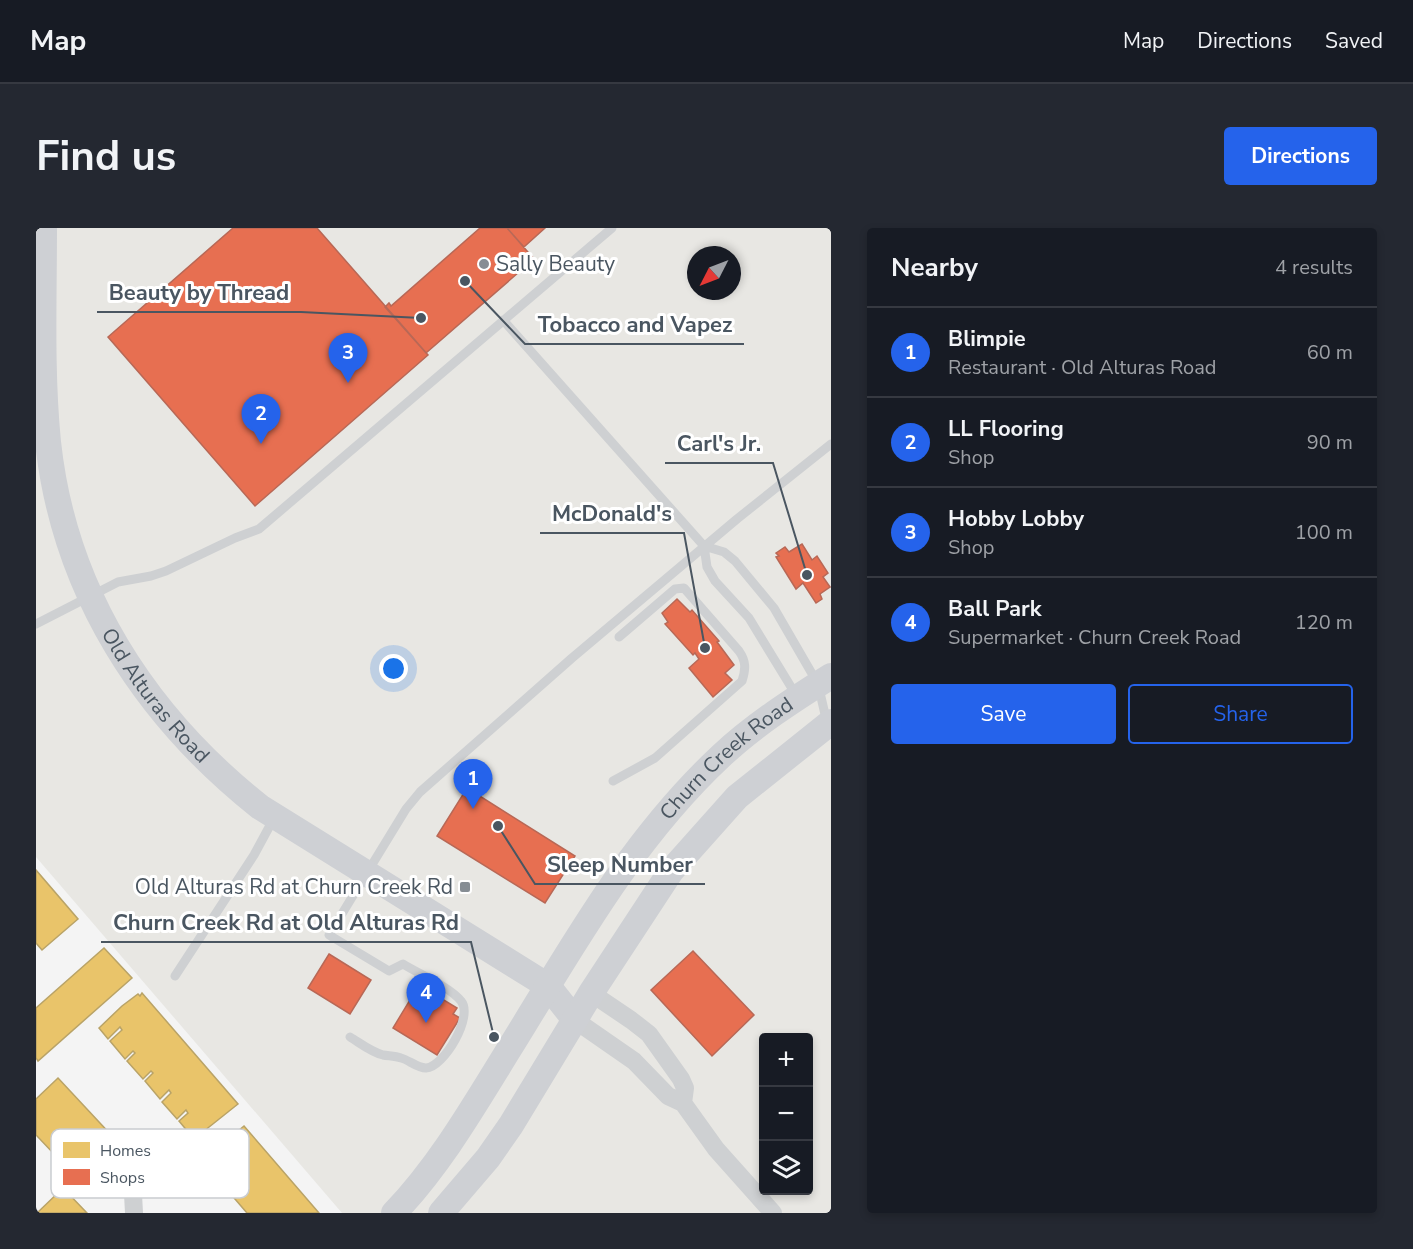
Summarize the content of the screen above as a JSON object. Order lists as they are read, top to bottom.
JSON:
{
  "streets": {
    "main road": ["Old Alturas Road", "Churn Creek Road"]
  },
  "crossings": [
    ["Old Alturas Road", "Churn Creek Road"]
  ],
  "places": {
    "other": [
      "Sally Beauty",
      "Tobacco and Vapez",
      "Beauty by Thread",
      "Carl's Jr.",
      "McDonald's",
      "Sleep Number",
      "Churn Creek Rd at Old Alturas Rd"
    ],
    "transit": ["Old Alturas Rd at Churn Creek Rd"]
  },
  "legend": ["Homes", "Shops"],
  "north": "bottom left",
  "page": {
    "header": "Map",
    "nav": ["Map", "Directions", "Saved"],
    "buttons": [
      "Directions",
      ["Save", "Share"]
    ],
    "title": "Find us",
    "heading": ["Nearby", "4 results"],
    "list": [
      {
        "mark": "1",
        "name": "Blimpie",
        "note": "Restaurant · Old Alturas Road",
        "value": "60 m"
      },
      {
        "mark": "2",
        "name": "LL Flooring",
        "note": "Shop",
        "value": "90 m"
      },
      {
        "mark": "3",
        "name": "Hobby Lobby",
        "note": "Shop",
        "value": "100 m"
      },
      {
        "mark": "4",
        "name": "Ball Park",
        "note": "Supermarket · Churn Creek Road",
        "value": "120 m"
      }
    ],
    "pins": [
      "3",
      "2",
      "1",
      "4"
    ],
    "map_buttons": ["+", "−"]
  }
}
